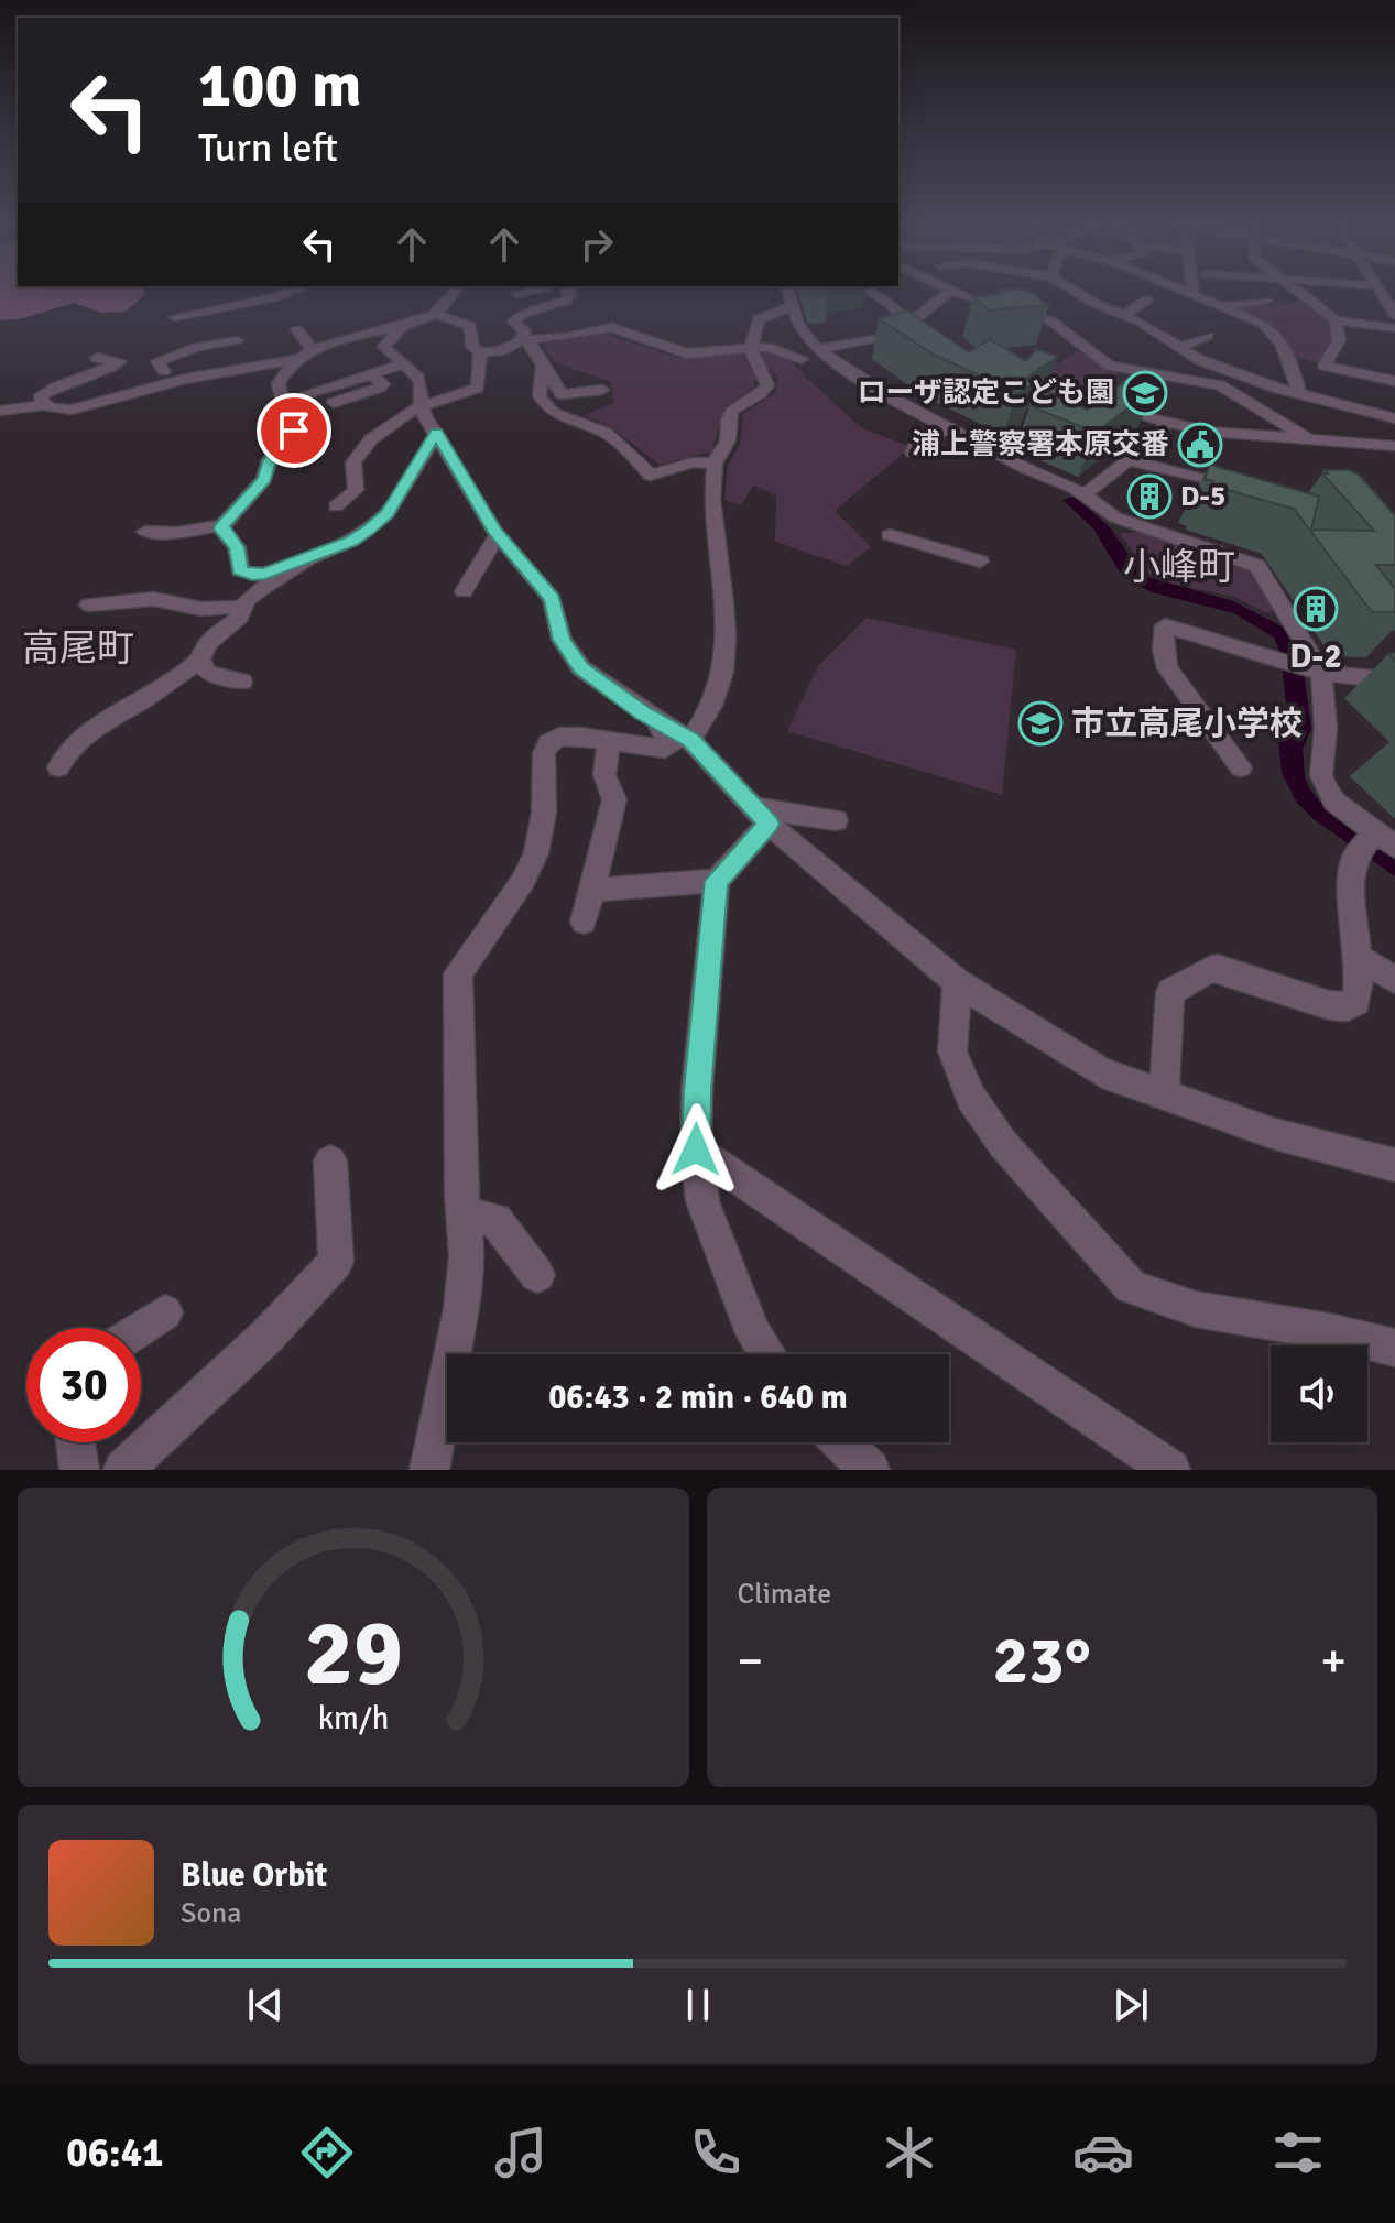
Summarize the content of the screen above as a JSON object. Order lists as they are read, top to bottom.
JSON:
{
  "districts": ["小峰町", "高尾町"],
  "places": {
    "school or university": ["ローザ認定こども園", "市立高尾小学校"],
    "public building": ["浦上警察署本原交番"],
    "building": ["D-5", "D-2"]
  },
  "page": {
    "turn": ["100 m", "Turn left"],
    "limit": "30",
    "trip": "06:43 · 2 min · 640 m",
    "tile": "Climate",
    "heat": ["−", "23°", "+"],
    "song": ["Blue Orbit", "Sona"],
    "tabs": "06:41",
    "gauge": ["29", "km/h"]
  }
}
